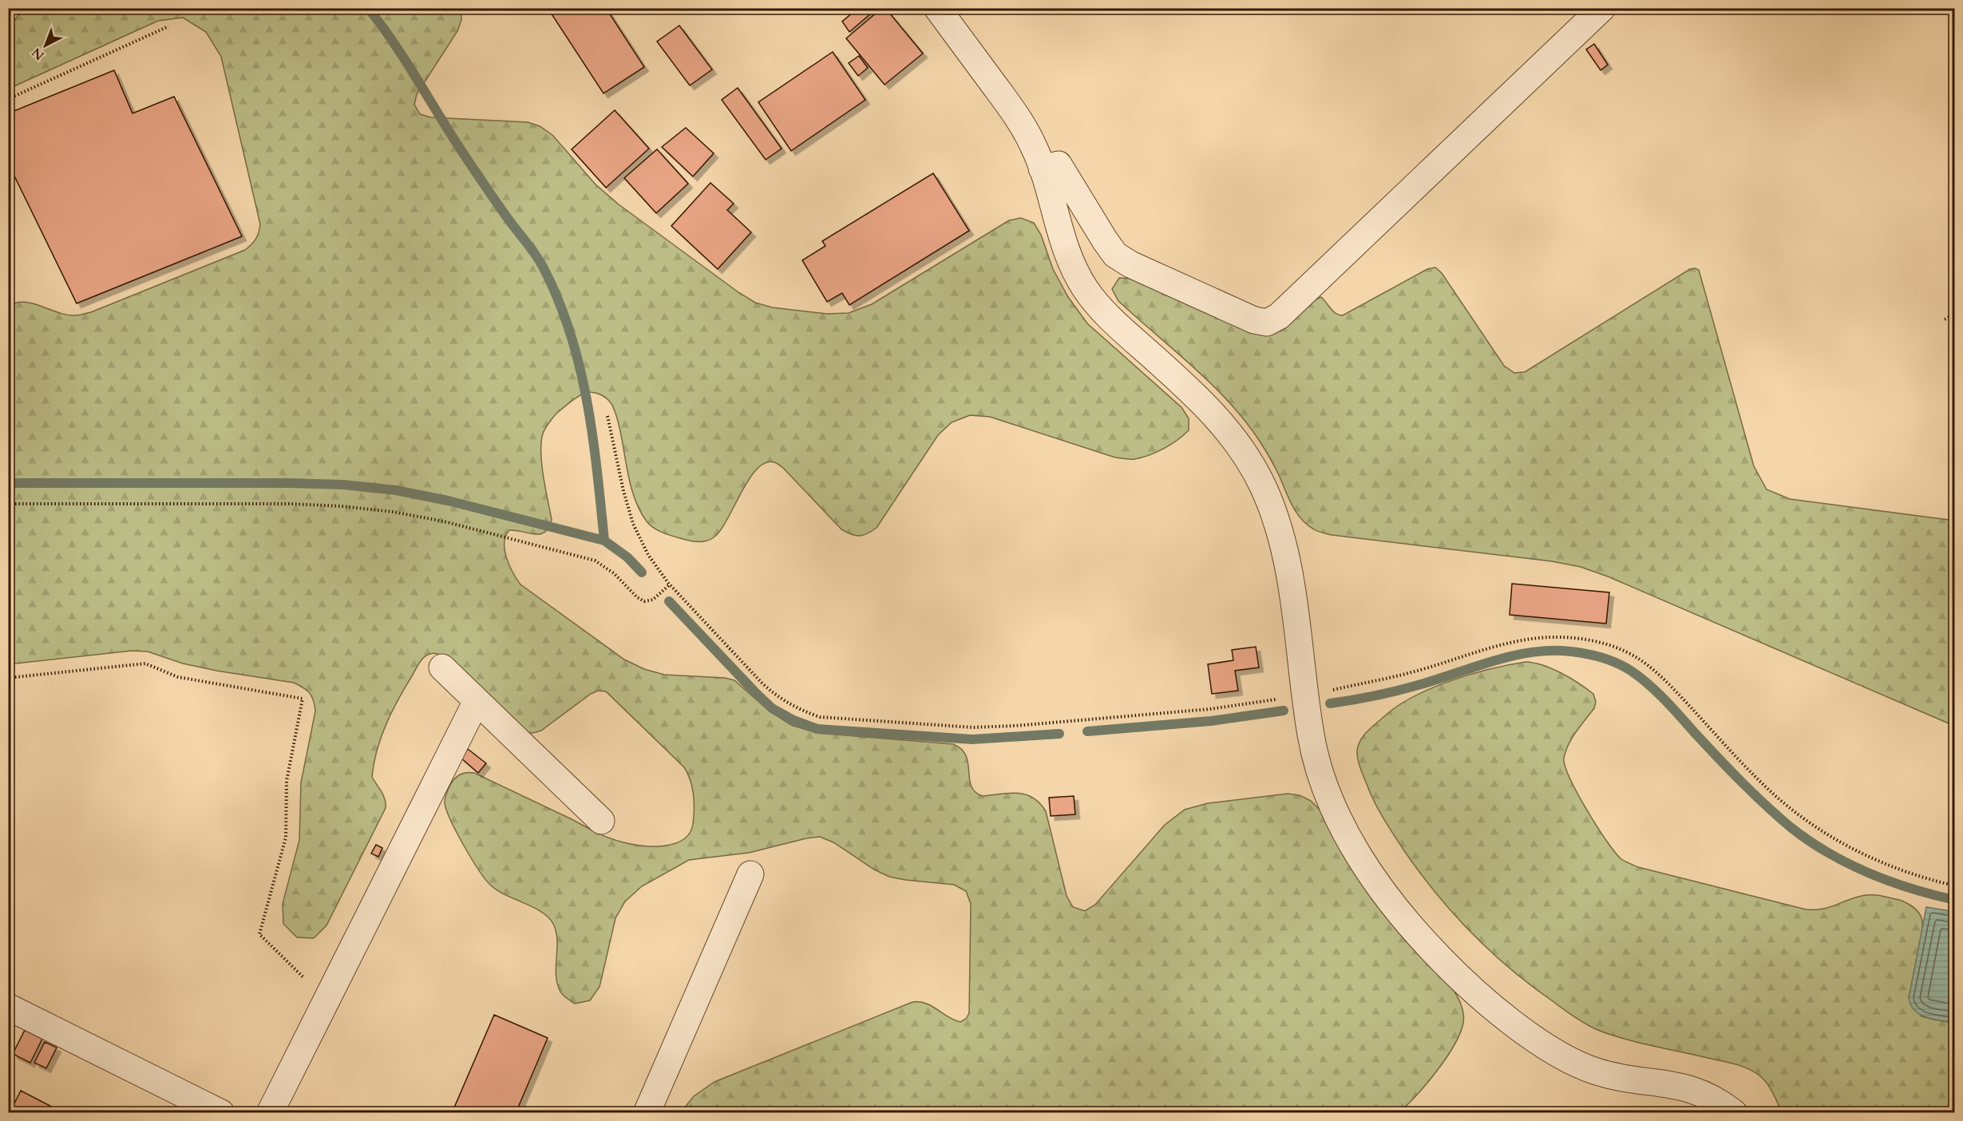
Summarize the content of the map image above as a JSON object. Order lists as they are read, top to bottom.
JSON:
{
  "north": "bottom left"
}
